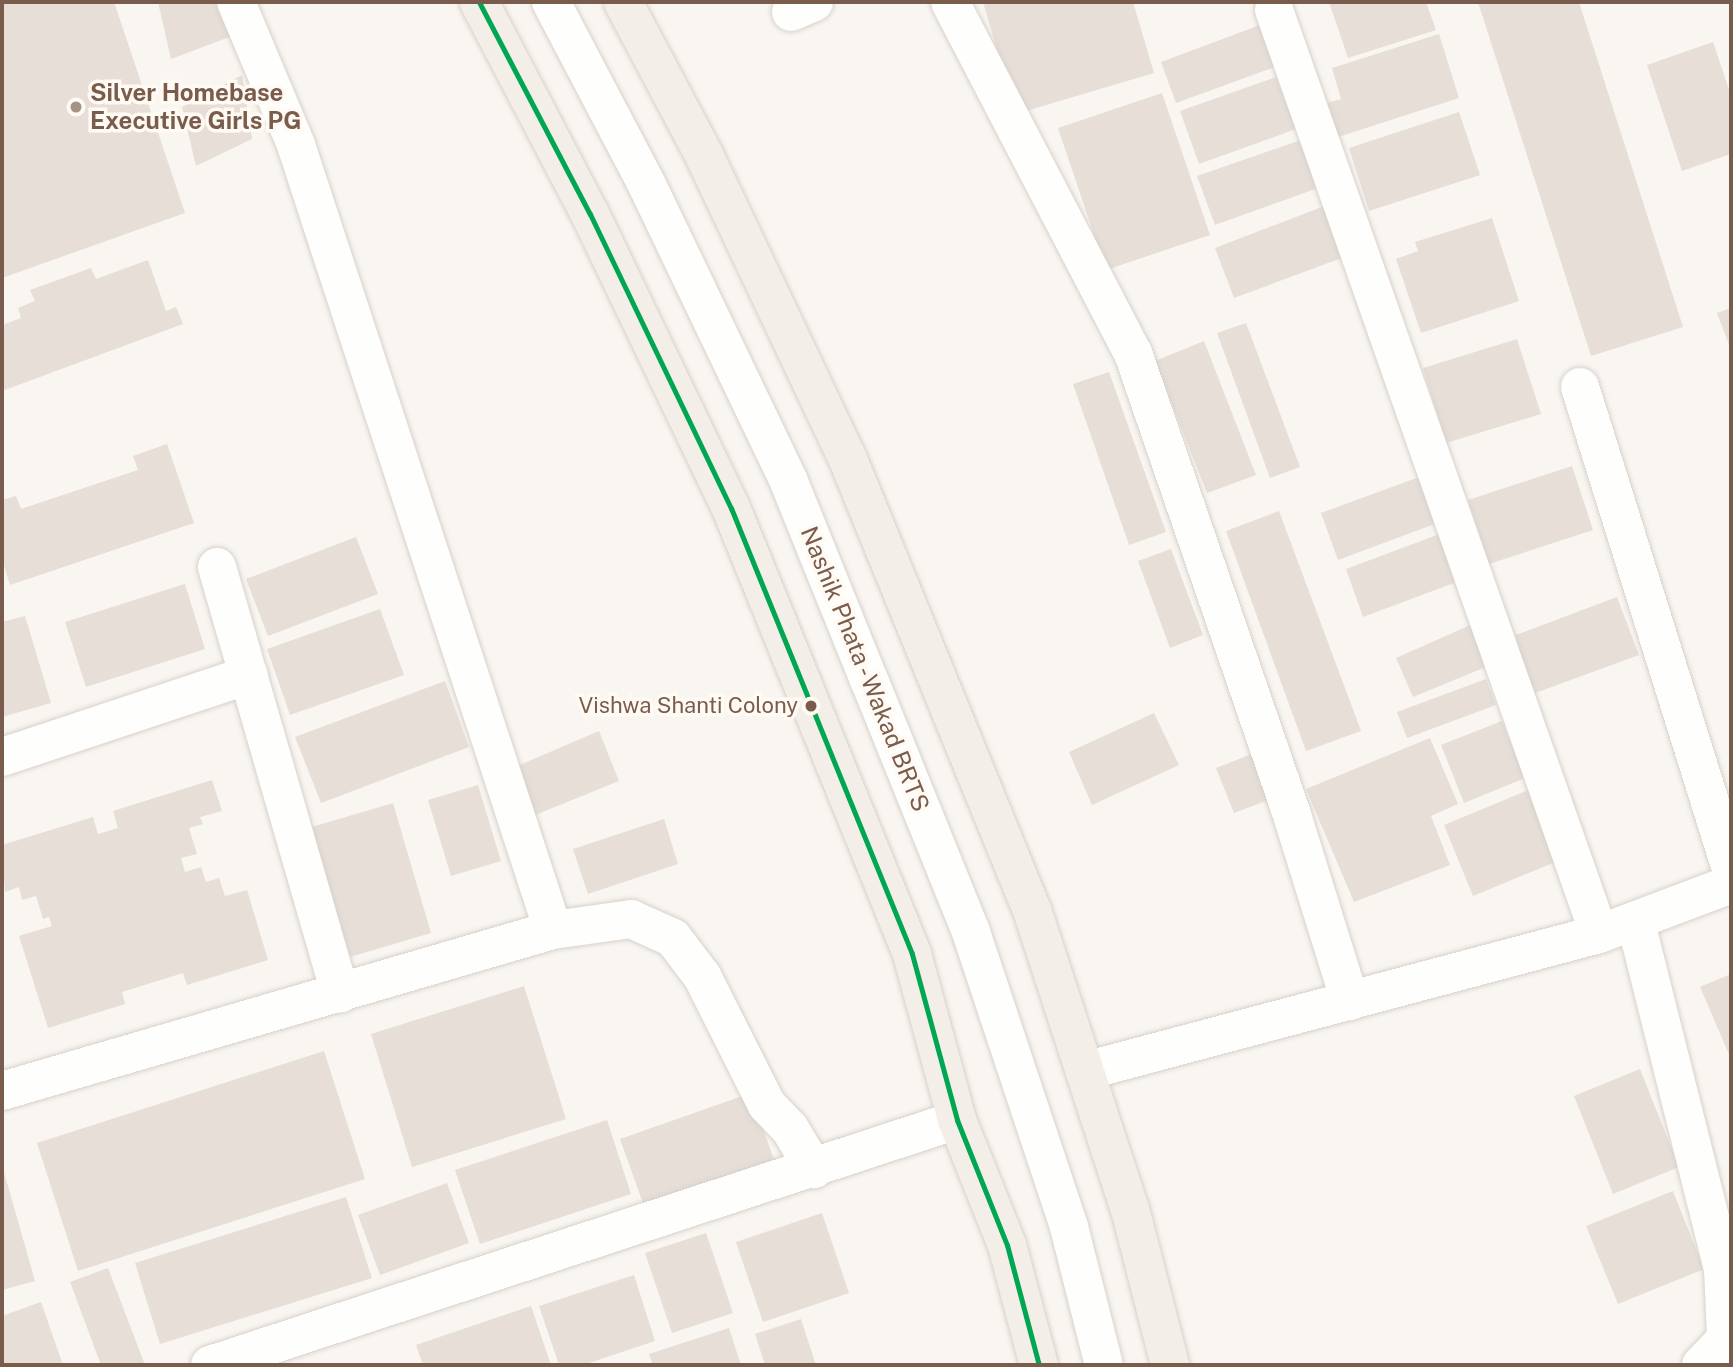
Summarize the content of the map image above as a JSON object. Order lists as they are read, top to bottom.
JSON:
{
  "streets": {
    "street": ["Nashik Phata - Wakad BRTS"]
  },
  "places": ["Silver Homebase Executive Girls PG", "Vishwa Shanti Colony"]
}
